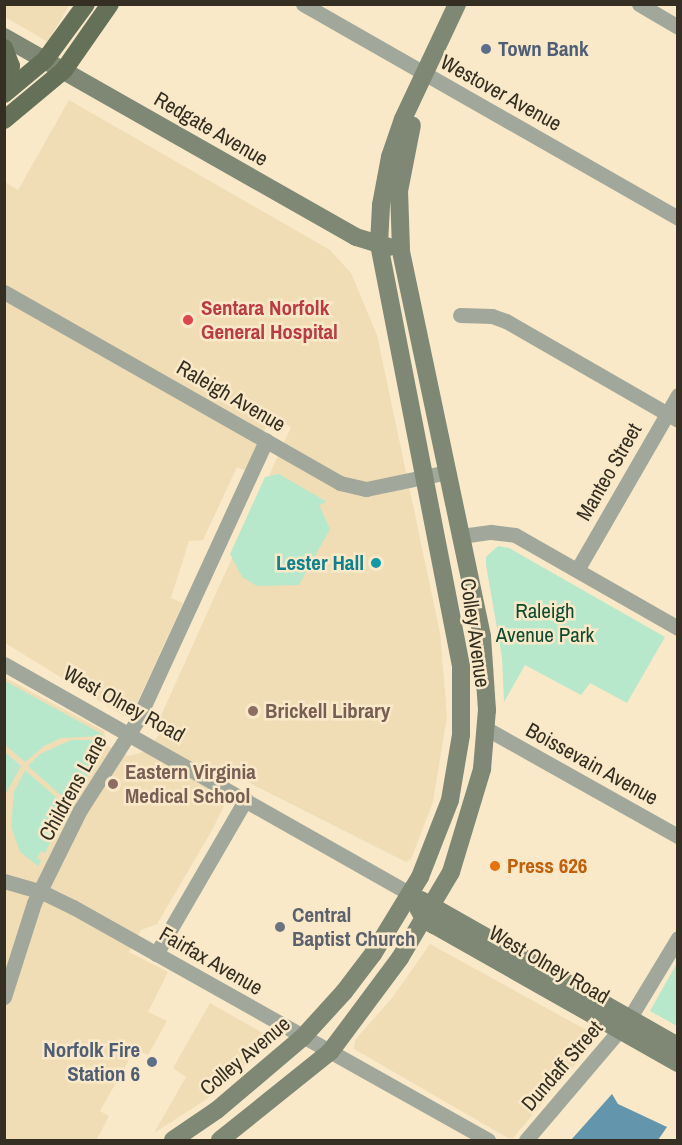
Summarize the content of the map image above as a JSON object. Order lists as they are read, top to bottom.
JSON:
{
  "streets": {
    "main road": ["Redgate Avenue", "Colley Avenue", "West Olney Road"],
    "street": [
      "Westover Avenue",
      "Raleigh Avenue",
      "Manteo Street",
      "Boissevain Avenue",
      "Childrens Lane",
      "Fairfax Avenue",
      "Dundaff Street"
    ]
  },
  "crossings": [
    ["Westover Avenue", "Colley Avenue"],
    ["Redgate Avenue", "Colley Avenue"],
    ["Raleigh Avenue", "Colley Avenue"],
    ["Raleigh Avenue", "Childrens Lane"],
    ["Colley Avenue", "West Olney Road"],
    ["Colley Avenue", "Boissevain Avenue"],
    ["Colley Avenue", "Fairfax Avenue"],
    ["West Olney Road", "Childrens Lane"],
    ["West Olney Road", "Dundaff Street"],
    ["Childrens Lane", "Fairfax Avenue"]
  ],
  "parks": ["Raleigh Avenue Park"],
  "places": [
    "Town Bank",
    "Sentara Norfolk General Hospital",
    "Lester Hall",
    "Brickell Library",
    "Eastern Virginia Medical School",
    "Press 626",
    "Central Baptist Church",
    "Norfolk Fire Station 6"
  ]
}
